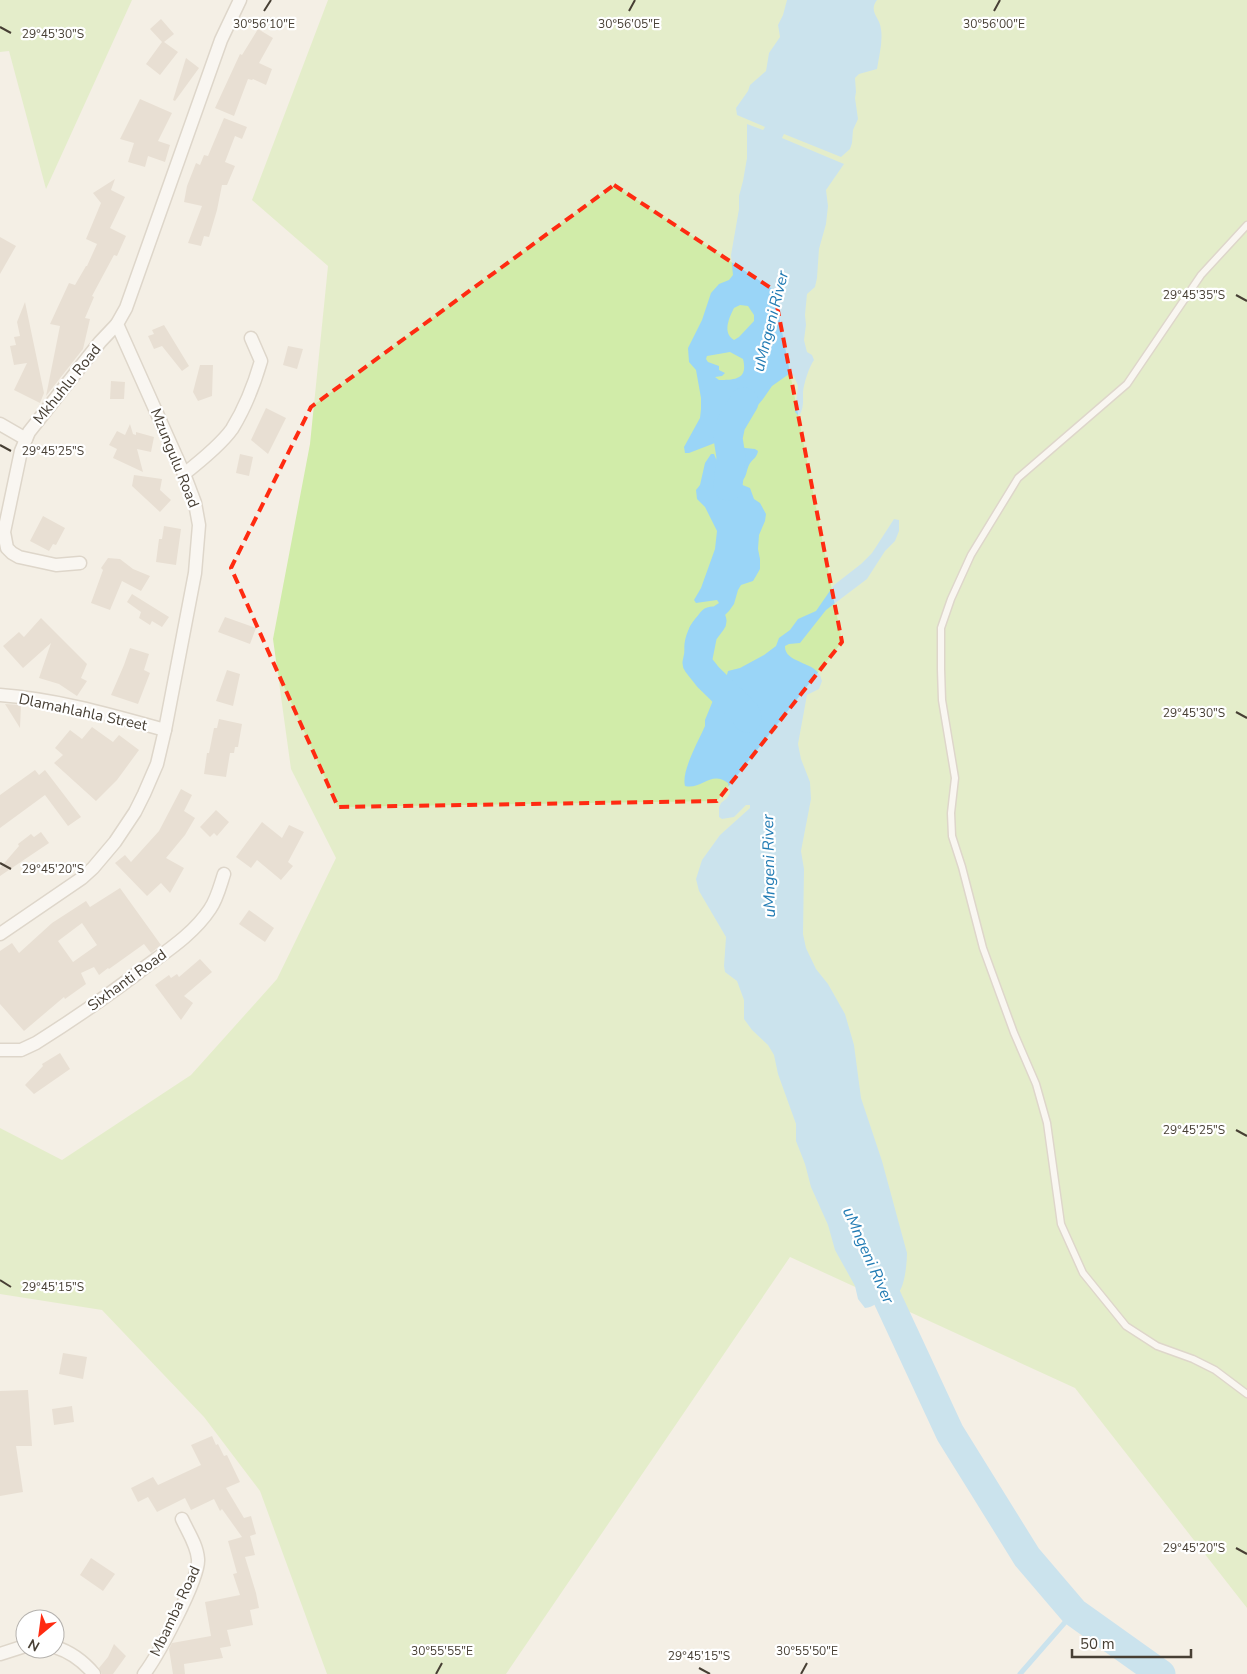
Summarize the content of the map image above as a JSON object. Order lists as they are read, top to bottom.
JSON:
{
  "streets": {
    "street": [
      "Mkhuhlu Road",
      "Mzungulu Road",
      "Dlamahlahla Street",
      "Sixhanti Road",
      "Mbamba Road"
    ]
  },
  "crossings": [
    ["Mkhuhlu Road", "Mzungulu Road"],
    ["Mzungulu Road", "Dlamahlahla Street"]
  ],
  "water": ["uMngeni River"],
  "scale_bar": "50 m",
  "north": "bottom left",
  "coordinates": [
    "30°56'10\"E",
    "30°56'05\"E",
    "30°56'00\"E",
    "29°45'30\"S",
    "29°45'35\"S",
    "29°45'25\"S",
    "29°45'20\"S",
    "29°45'15\"S",
    "30°55'55\"E",
    "30°55'50\"E"
  ]
}
